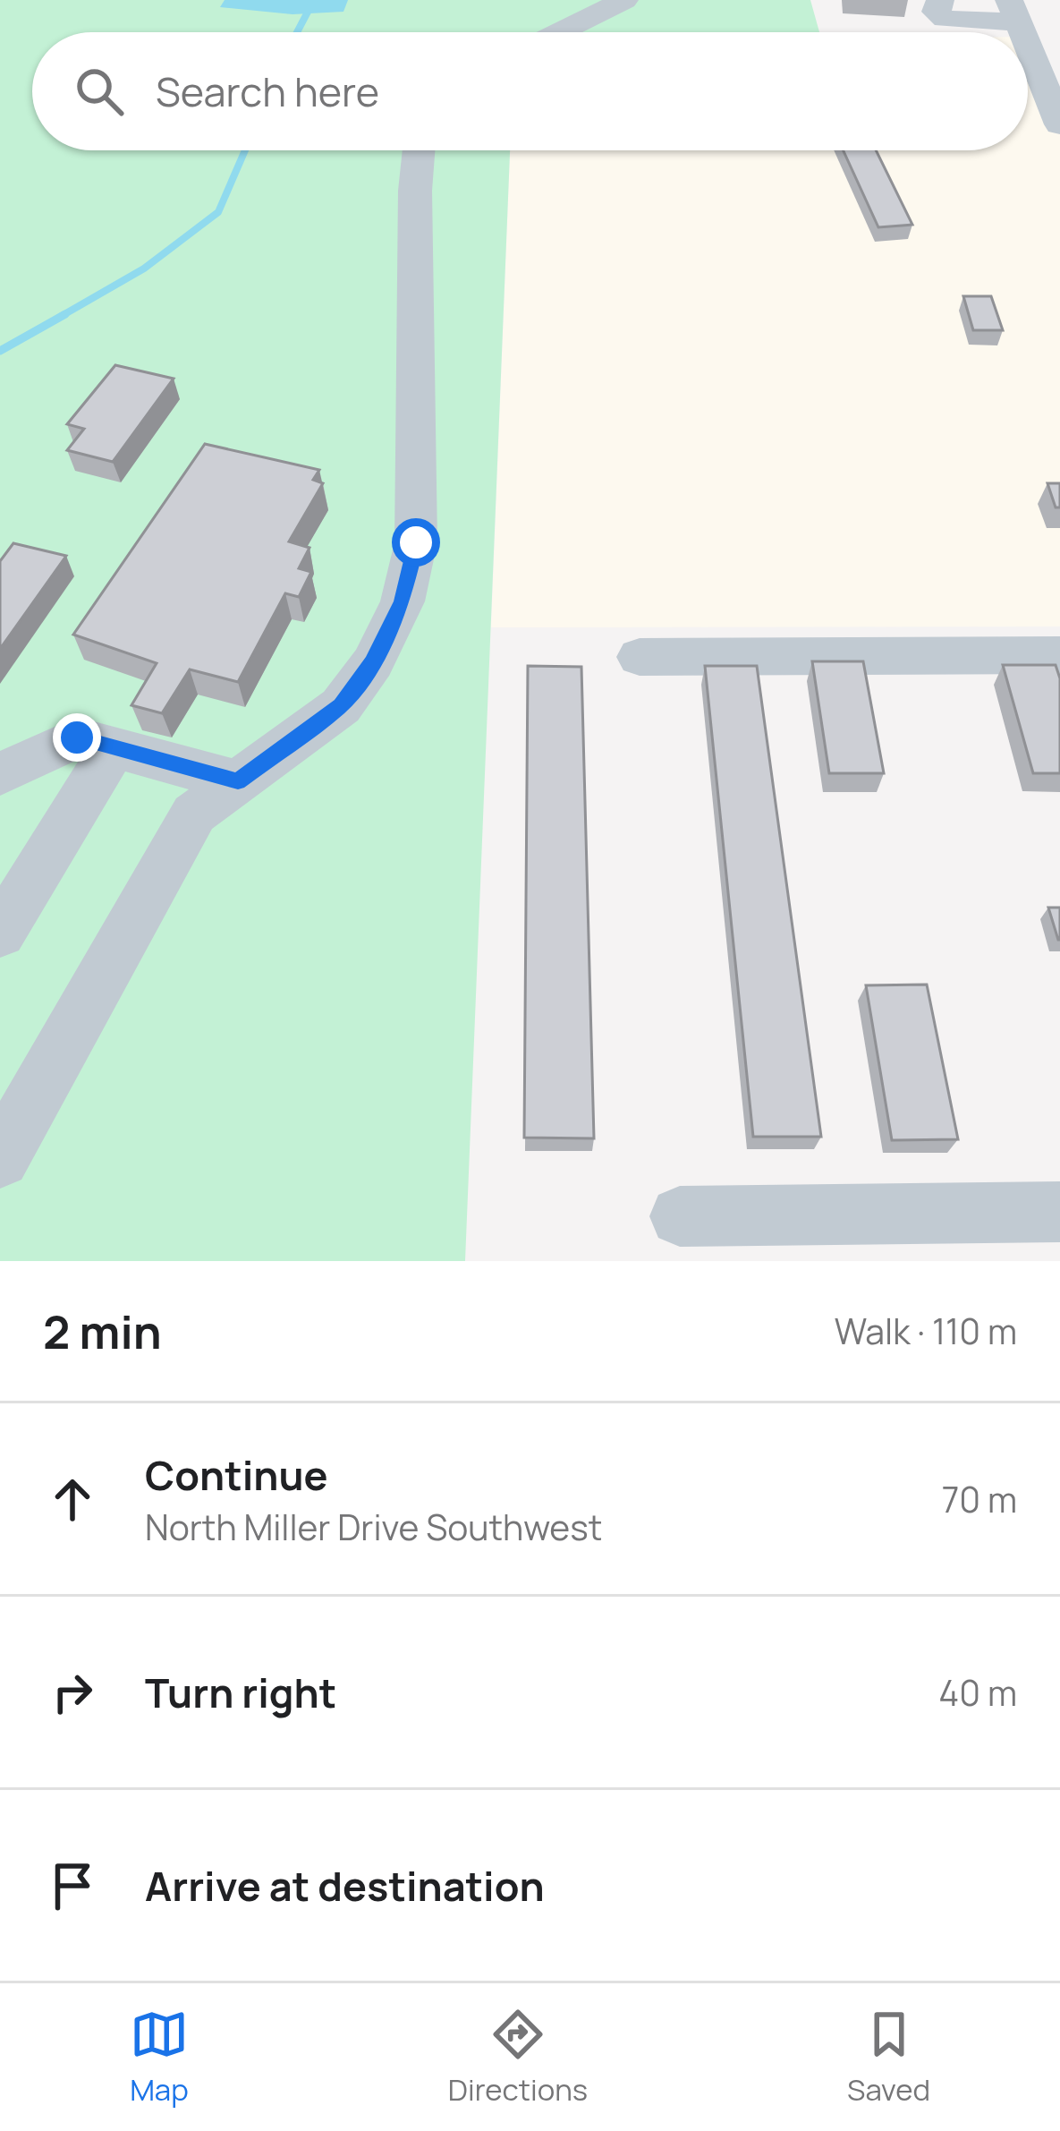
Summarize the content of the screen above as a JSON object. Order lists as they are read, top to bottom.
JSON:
{
  "page": {
    "search": "Search here",
    "heading": ["2 min", "Walk · 110 m"],
    "list": [
      ["Continue", "North Miller Drive Southwest", "70 m"],
      ["Turn right", "40 m"],
      "Arrive at destination"
    ],
    "nav": ["Map", "Directions", "Saved"]
  }
}
